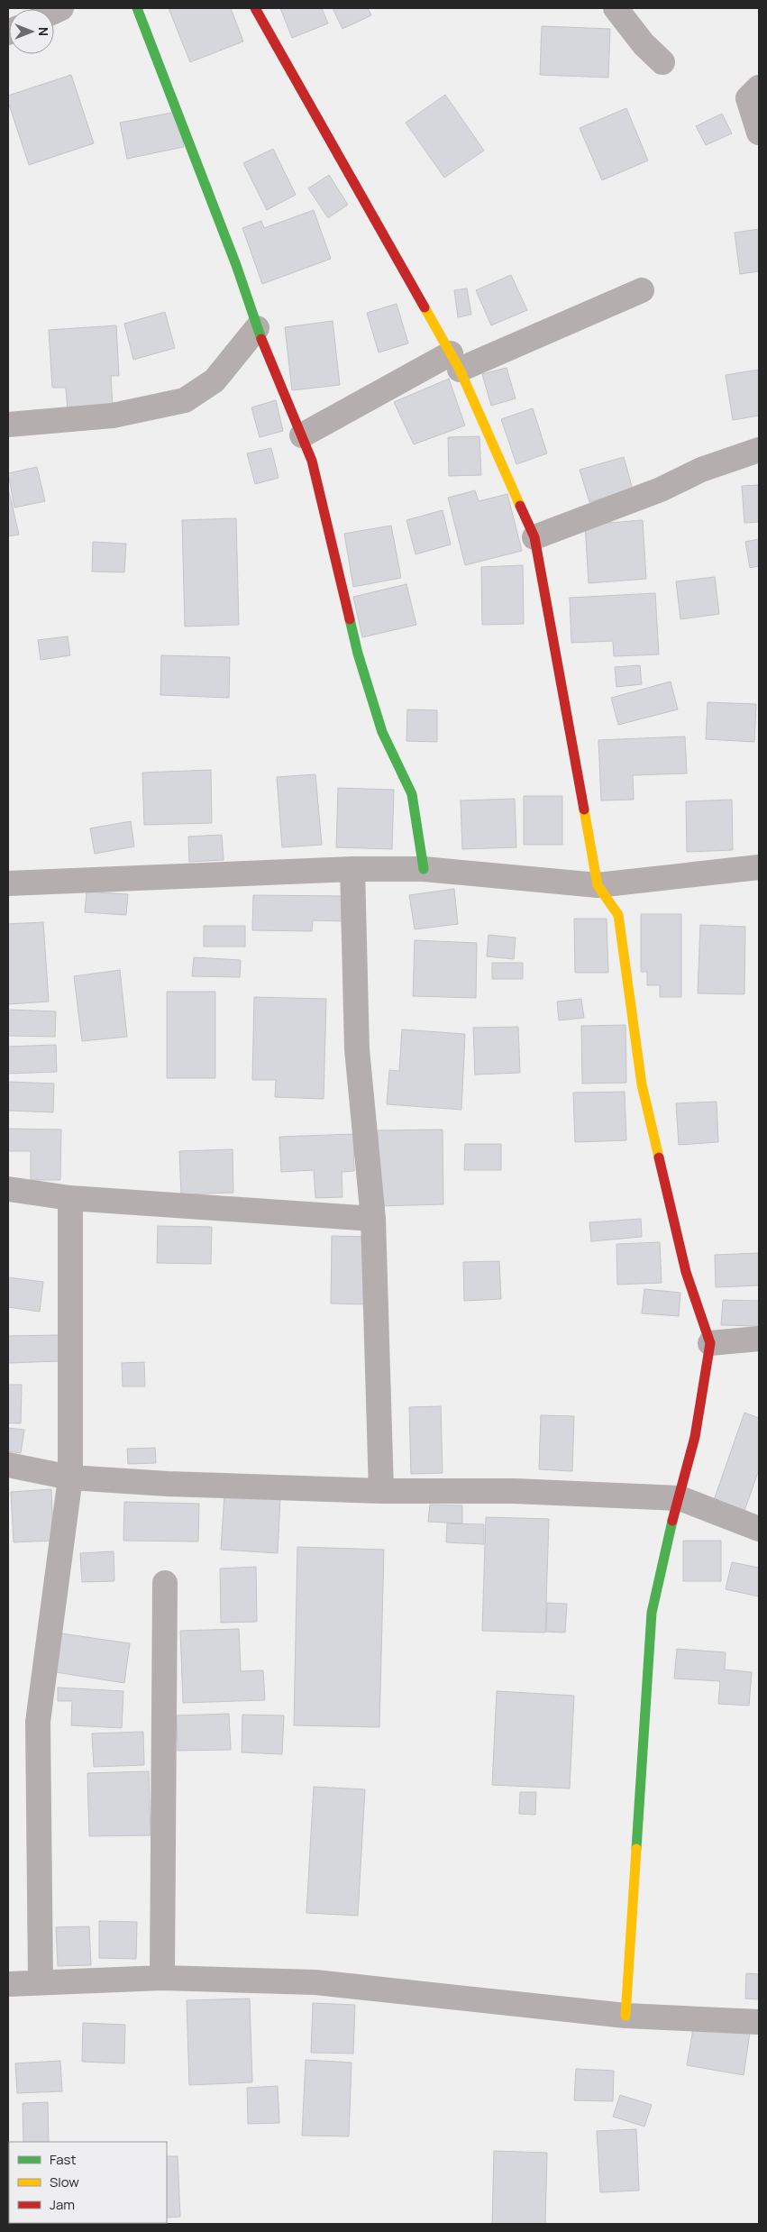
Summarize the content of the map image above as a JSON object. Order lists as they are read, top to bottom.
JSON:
{
  "legend": ["Fast", "Slow", "Jam"],
  "north": "right"
}
